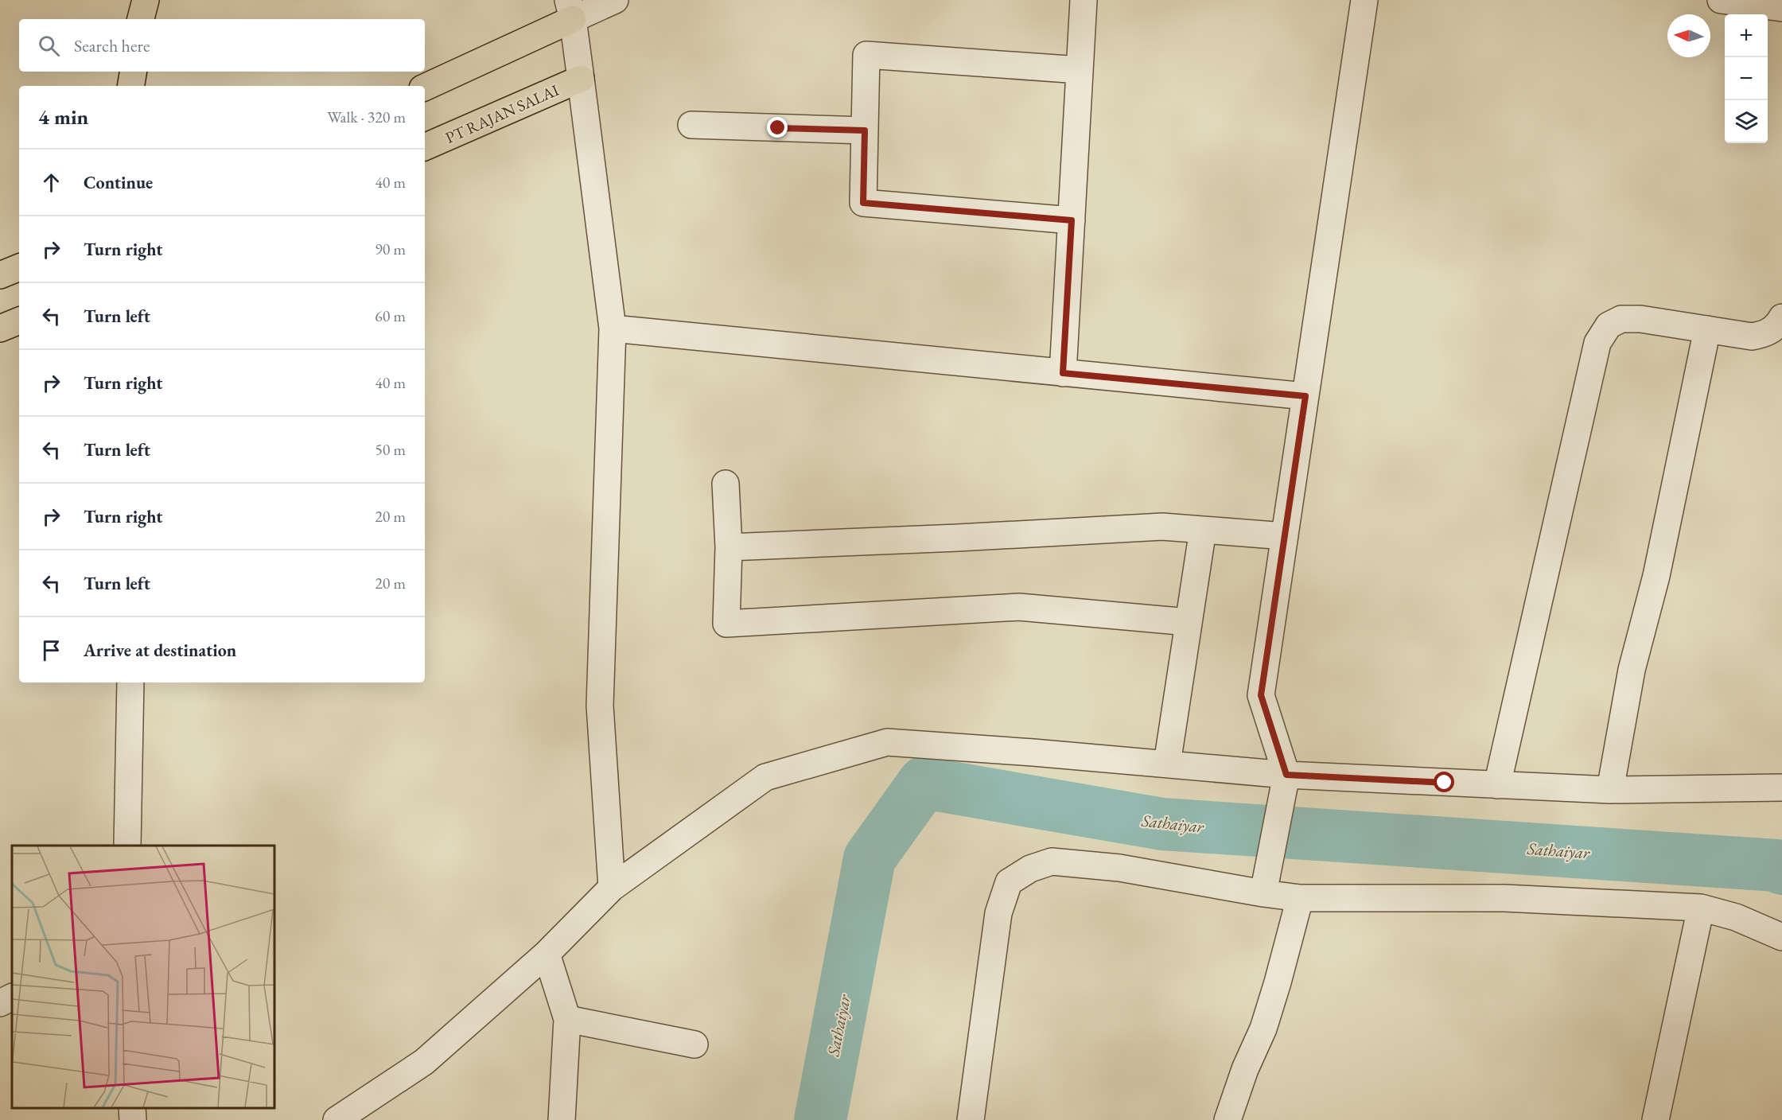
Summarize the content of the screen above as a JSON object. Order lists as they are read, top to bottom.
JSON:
{
  "streets": {
    "main road": ["PT RAJAN SALAI"]
  },
  "water": ["Sathaiyar"],
  "north": "left",
  "page": {
    "map_buttons": ["+", "−"],
    "search": "Search here",
    "heading": ["4 min", "Walk · 320 m"],
    "list": [
      ["Continue", "40 m"],
      ["Turn right", "90 m"],
      ["Turn left", "60 m"],
      ["Turn right", "40 m"],
      ["Turn left", "50 m"],
      ["Turn right", "20 m"],
      ["Turn left", "20 m"],
      "Arrive at destination"
    ]
  }
}
